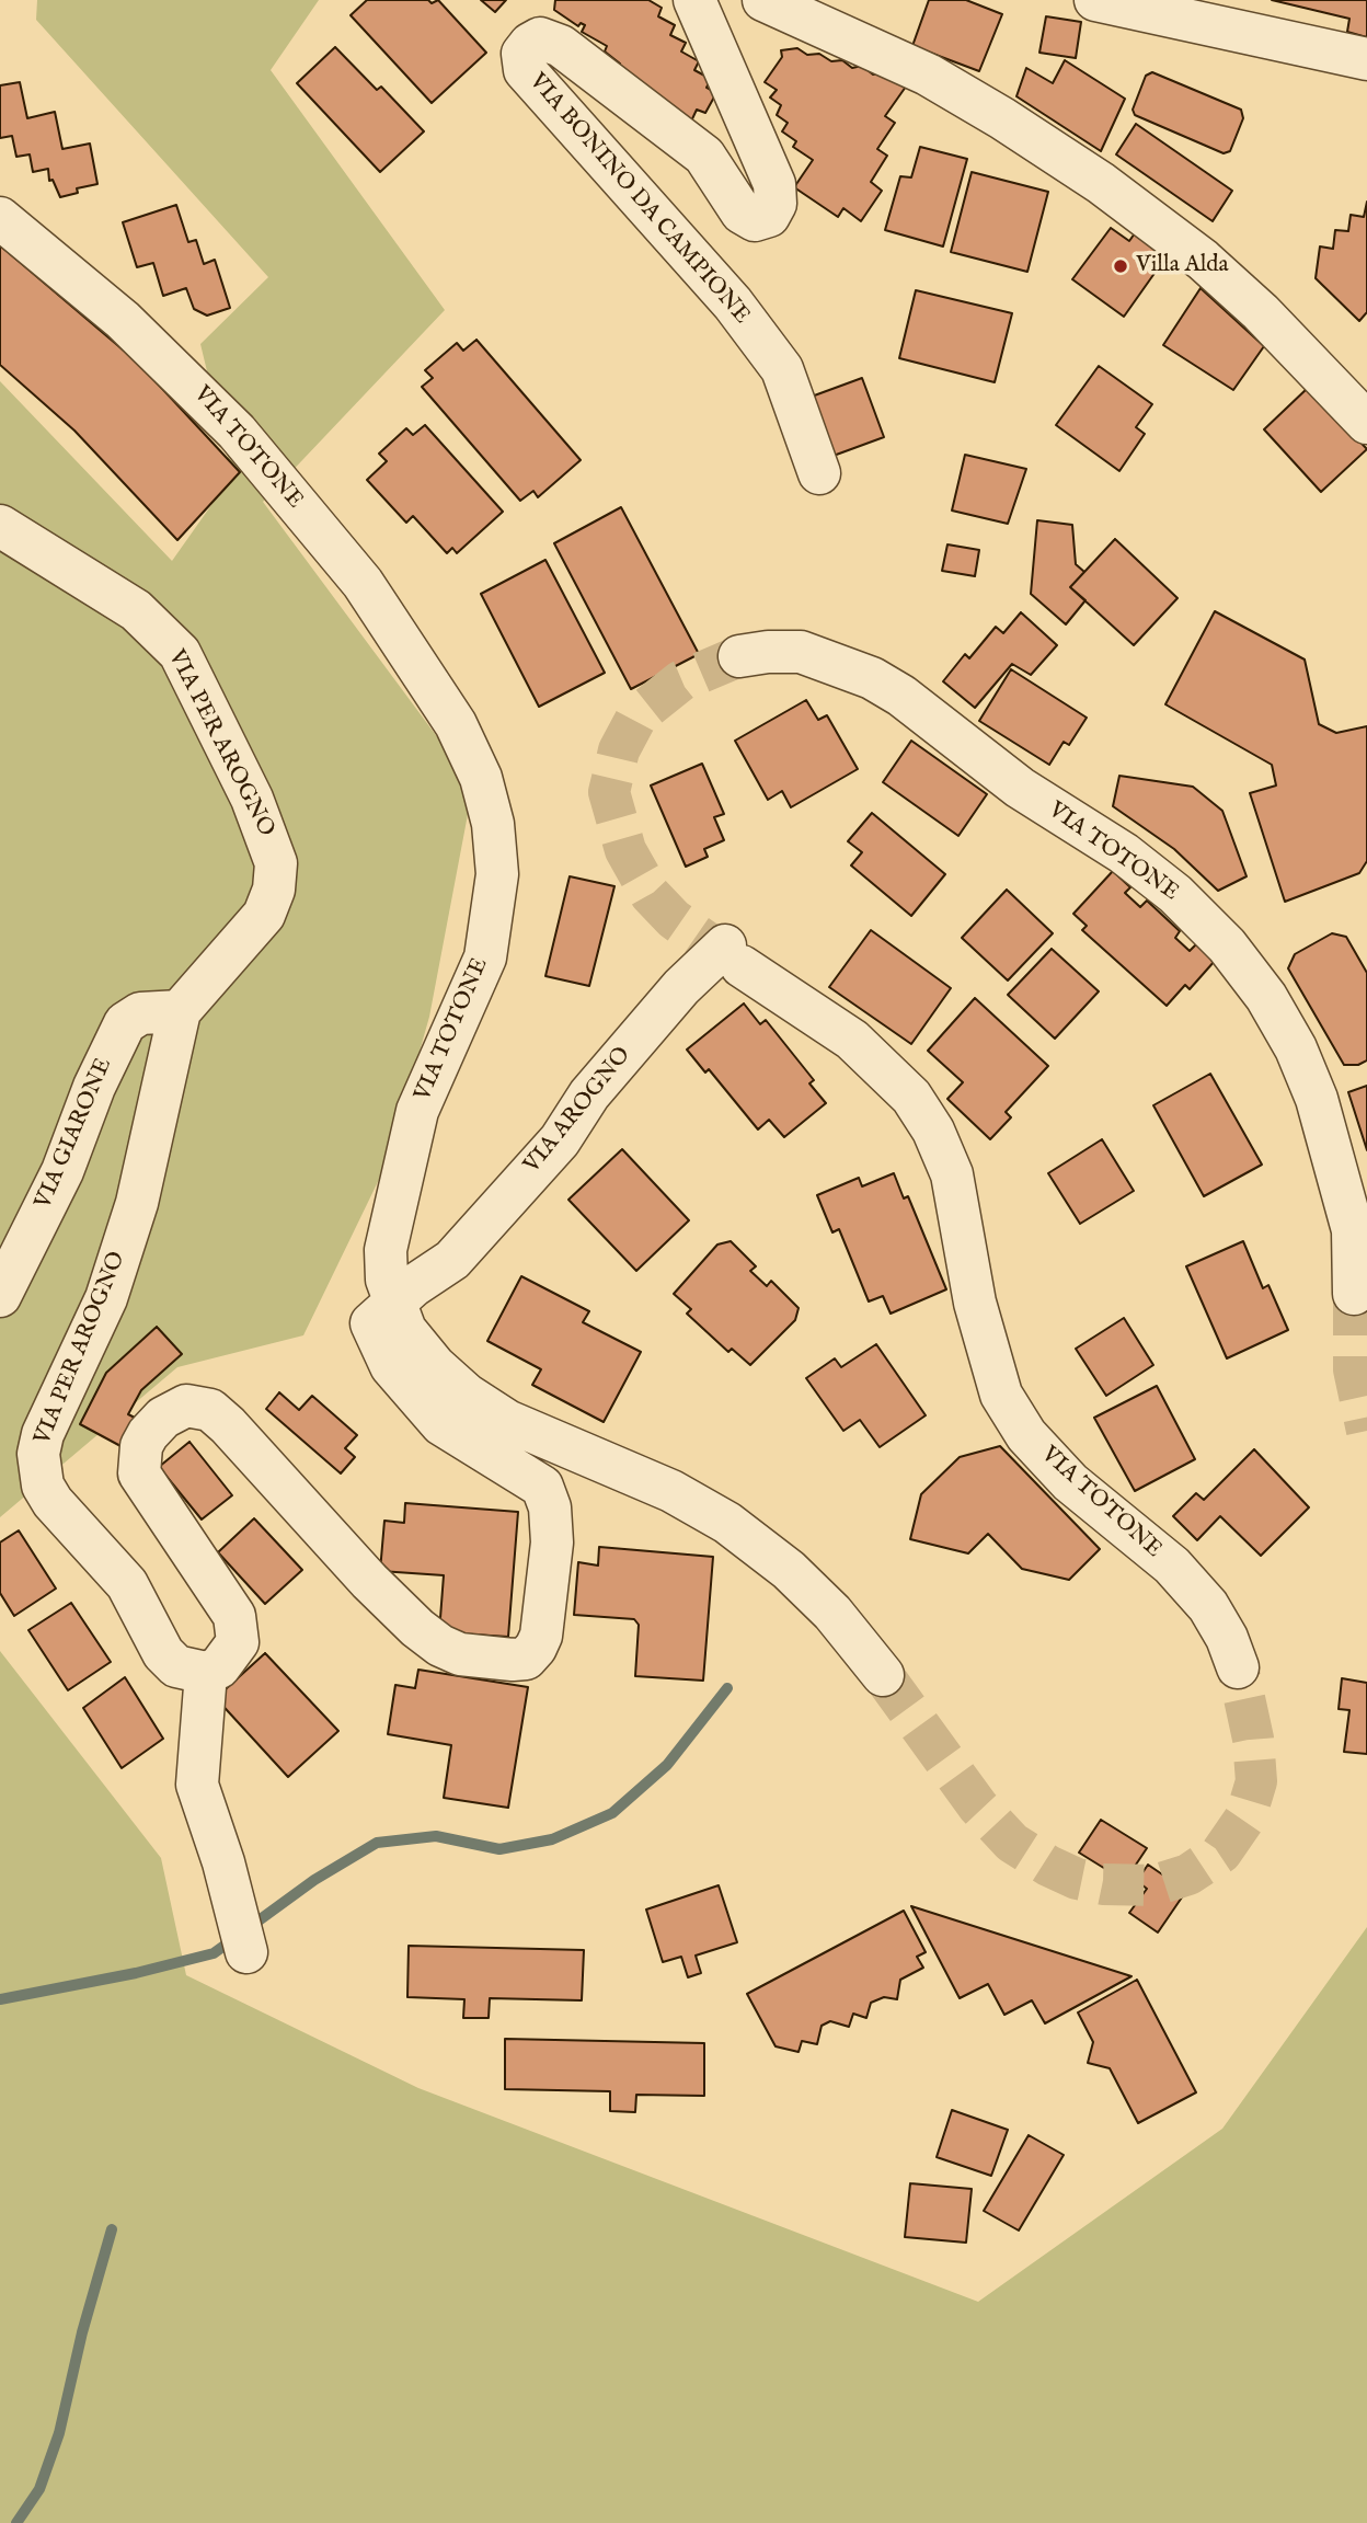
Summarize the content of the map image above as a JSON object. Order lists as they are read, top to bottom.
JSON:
{
  "streets": {
    "street": [
      "VIA BONINO DA CAMPIONE",
      "VIA TOTONE",
      "VIA PER AROGNO",
      "VIA AROGNO",
      "VIA GIARONE"
    ]
  },
  "crossings": [
    ["VIA TOTONE", "VIA AROGNO"],
    ["VIA PER AROGNO", "VIA GIARONE"]
  ],
  "places": ["Villa Alda"]
}
